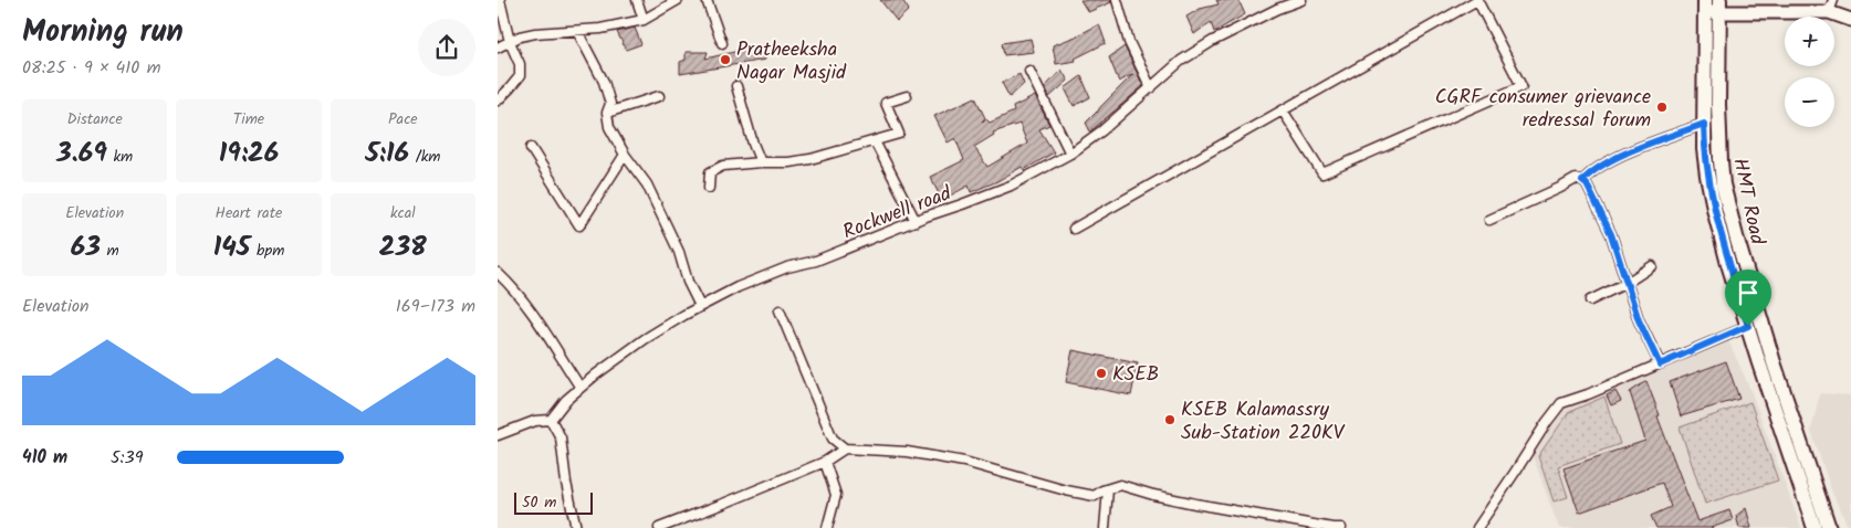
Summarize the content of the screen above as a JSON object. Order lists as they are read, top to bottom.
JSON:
{
  "streets": {
    "main road": ["HMT Road"],
    "street": ["Rockwell road"]
  },
  "places": [
    "Pratheeksha Nagar Masjid",
    "CGRF consumer grievance redressal forum",
    "KSEB",
    "KSEB Kalamassry Sub-Station 220KV"
  ],
  "scale_bar": "50 m",
  "page": {
    "heading": ["Morning run", "08:25 · 9 × 410 m"],
    "map_buttons": ["+", "−"],
    "stats": [
      ["Distance", "3.69 km"],
      ["Time", "19:26"],
      ["Pace", "5:16 /km"],
      ["Elevation", "63 m"],
      ["Heart rate", "145 bpm"],
      ["kcal", "238"]
    ],
    "chart": ["Elevation", "169–173 m"],
    "list": [
      {
        "name": "410 m",
        "note": "5:39"
      }
    ],
    "scale": "50 m"
  }
}
